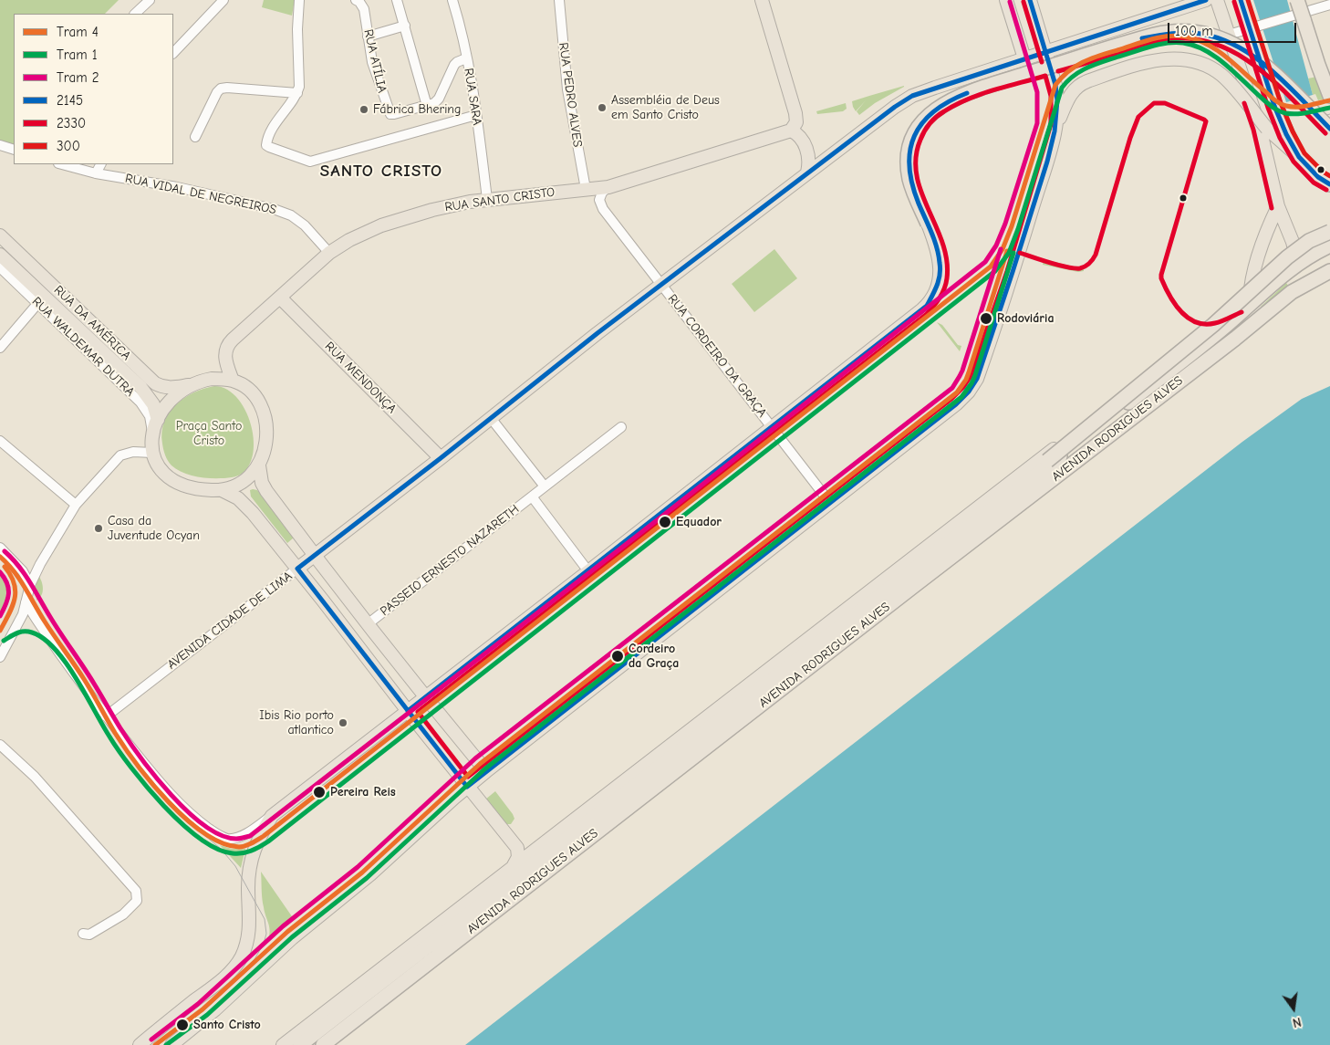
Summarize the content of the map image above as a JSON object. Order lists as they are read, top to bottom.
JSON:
{
  "streets": {
    "highway": ["AVENIDA RODRIGUES ALVES"],
    "main road": [
      "RUA SANTO CRISTO",
      "RUA DA AMÉRICA",
      "RUA MENDONÇA",
      "AVENIDA CIDADE DE LIMA"
    ],
    "street": [
      "RUA ATÍLIA",
      "RUA PEDRO ALVES",
      "RUA SARA",
      "RUA VIDAL DE NEGREIROS",
      "RUA WALDEMAR DUTRA",
      "RUA CORDEIRO DA GRAÇA",
      "PASSEIO ERNESTO NAZARETH"
    ]
  },
  "crossings": [
    ["RUA ATÍLIA", "RUA SARA"],
    ["RUA PEDRO ALVES", "RUA SANTO CRISTO"],
    ["RUA SARA", "RUA SANTO CRISTO"],
    ["RUA VIDAL DE NEGREIROS", "RUA SANTO CRISTO"],
    ["RUA SANTO CRISTO", "RUA DA AMÉRICA"],
    ["RUA SANTO CRISTO", "RUA WALDEMAR DUTRA"],
    ["RUA SANTO CRISTO", "RUA CORDEIRO DA GRAÇA"],
    ["RUA SANTO CRISTO", "RUA MENDONÇA"],
    ["RUA DA AMÉRICA", "RUA WALDEMAR DUTRA"],
    ["RUA CORDEIRO DA GRAÇA", "AVENIDA CIDADE DE LIMA"],
    ["RUA MENDONÇA", "AVENIDA CIDADE DE LIMA"]
  ],
  "districts": ["SANTO CRISTO"],
  "parks": ["Praça Santo Cristo"],
  "places": [
    "Assembléia de Deus em Santo Cristo",
    "Fábrica Bhering",
    "Rodoviária",
    "Equador",
    "Casa da Juventude Ocyan",
    "Cordeiro da Graça",
    "Ibis Rio porto atlantico",
    "Pereira Reis",
    "Santo Cristo"
  ],
  "lines": [
    "transit line 2145",
    "transit line 300",
    "tram line 2",
    "transit line 2330",
    "tram line 4",
    "tram line 1"
  ],
  "legend": [
    "Tram 4",
    "Tram 1",
    "Tram 2",
    "2145",
    "2330",
    "300"
  ],
  "scale_bar": "100 m",
  "north": "bottom"
}
